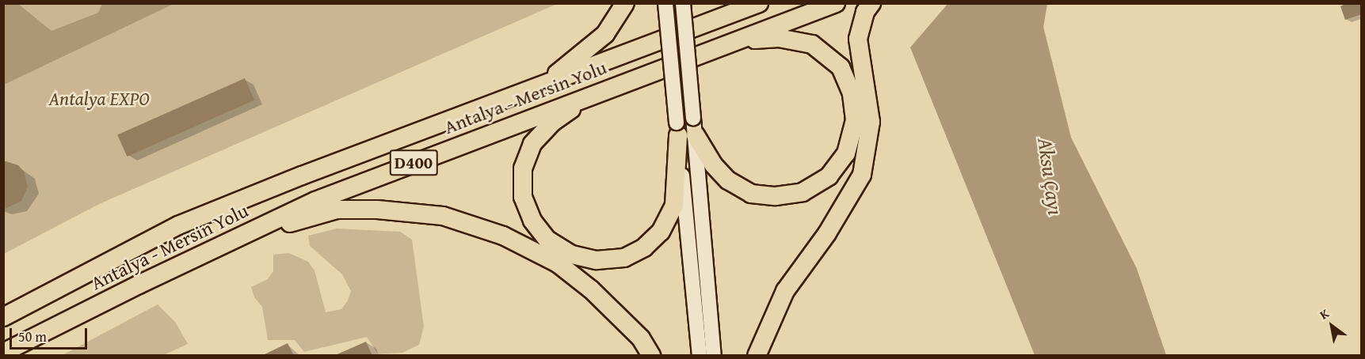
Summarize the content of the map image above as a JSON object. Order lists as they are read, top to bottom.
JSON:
{
  "streets": {
    "highway": ["Antalya - Mersin Yolu", "D400"]
  },
  "water": ["Aksu Çayı"],
  "parks": ["Antalya EXPO"],
  "scale_bar": "50 m",
  "north": "top left"
}
